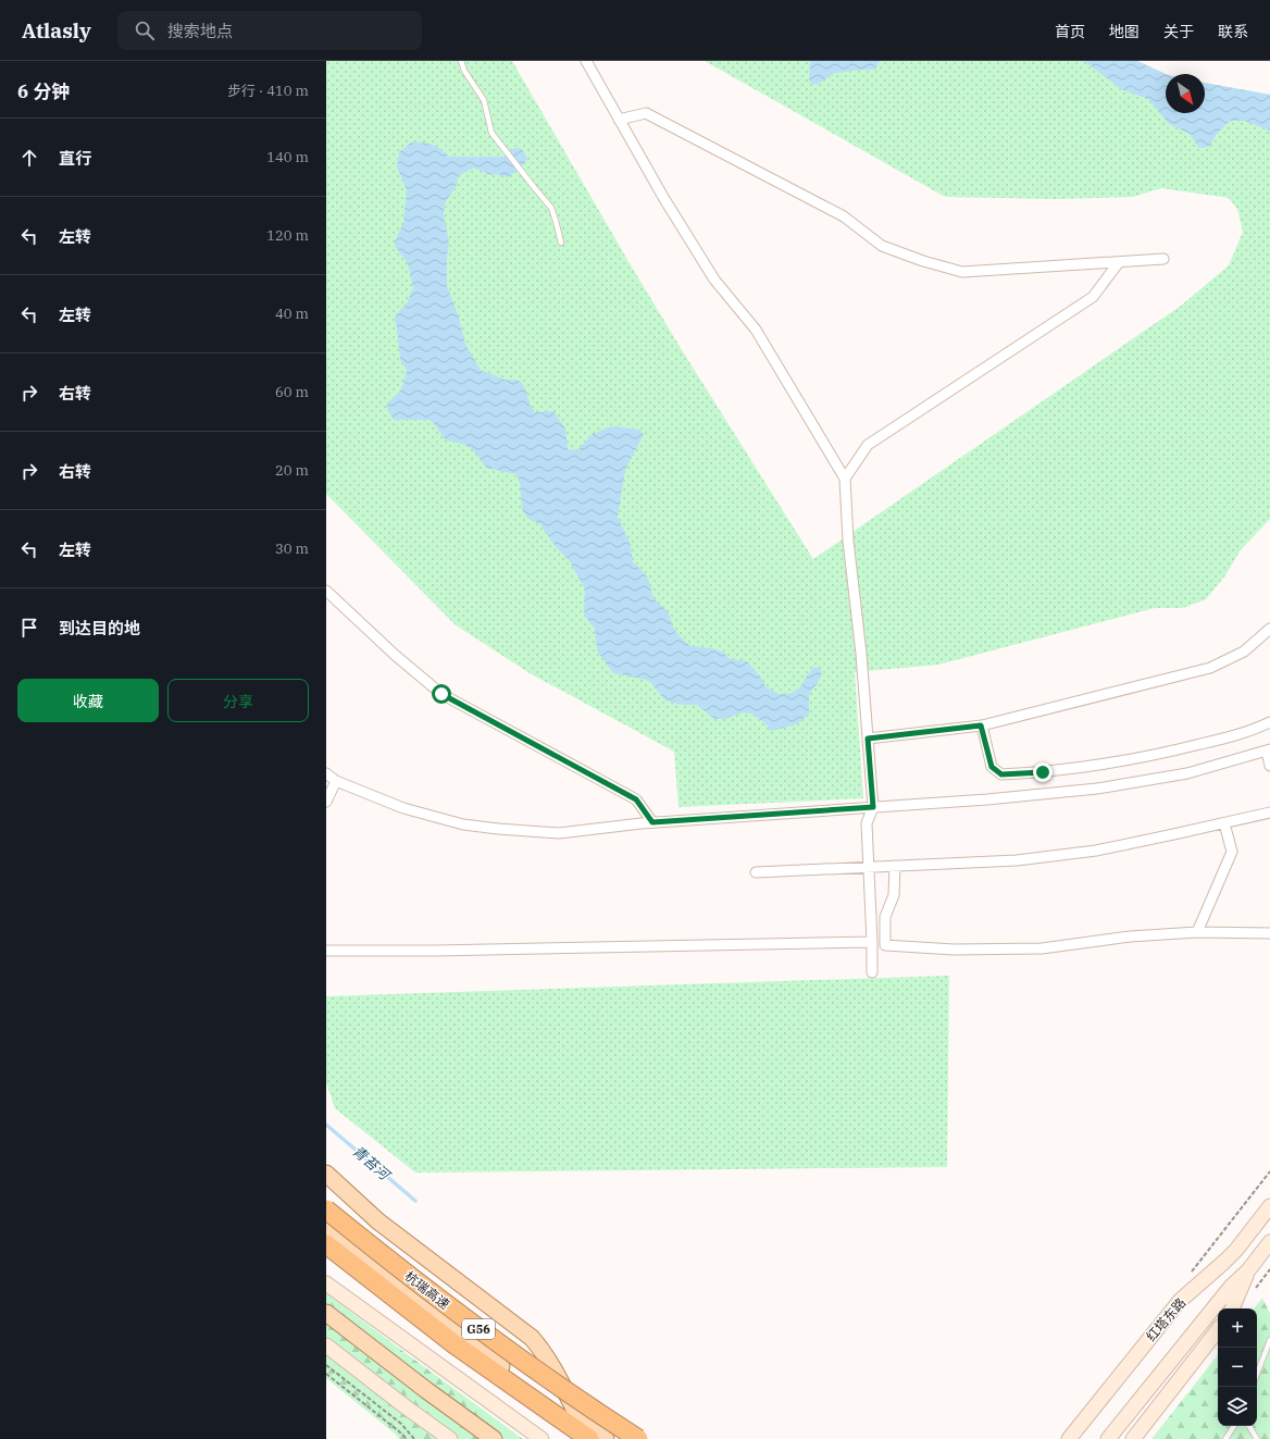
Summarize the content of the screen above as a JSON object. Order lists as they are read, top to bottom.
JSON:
{
  "streets": {
    "highway": ["杭瑞高速", "G56"],
    "main road": ["红塔东路"]
  },
  "water": ["青苔河"],
  "north": "bottom right",
  "page": {
    "header": "Atlasly",
    "search": "搜索地点",
    "nav": [
      "首页",
      "地图",
      "关于",
      "联系"
    ],
    "heading": ["6 分钟", "步行 · 410 m"],
    "list": [
      ["直行", "140 m"],
      ["左转", "120 m"],
      ["左转", "40 m"],
      ["右转", "60 m"],
      ["右转", "20 m"],
      ["左转", "30 m"],
      "到达目的地"
    ],
    "buttons": ["收藏", "分享"],
    "map_buttons": ["+", "−"]
  }
}
